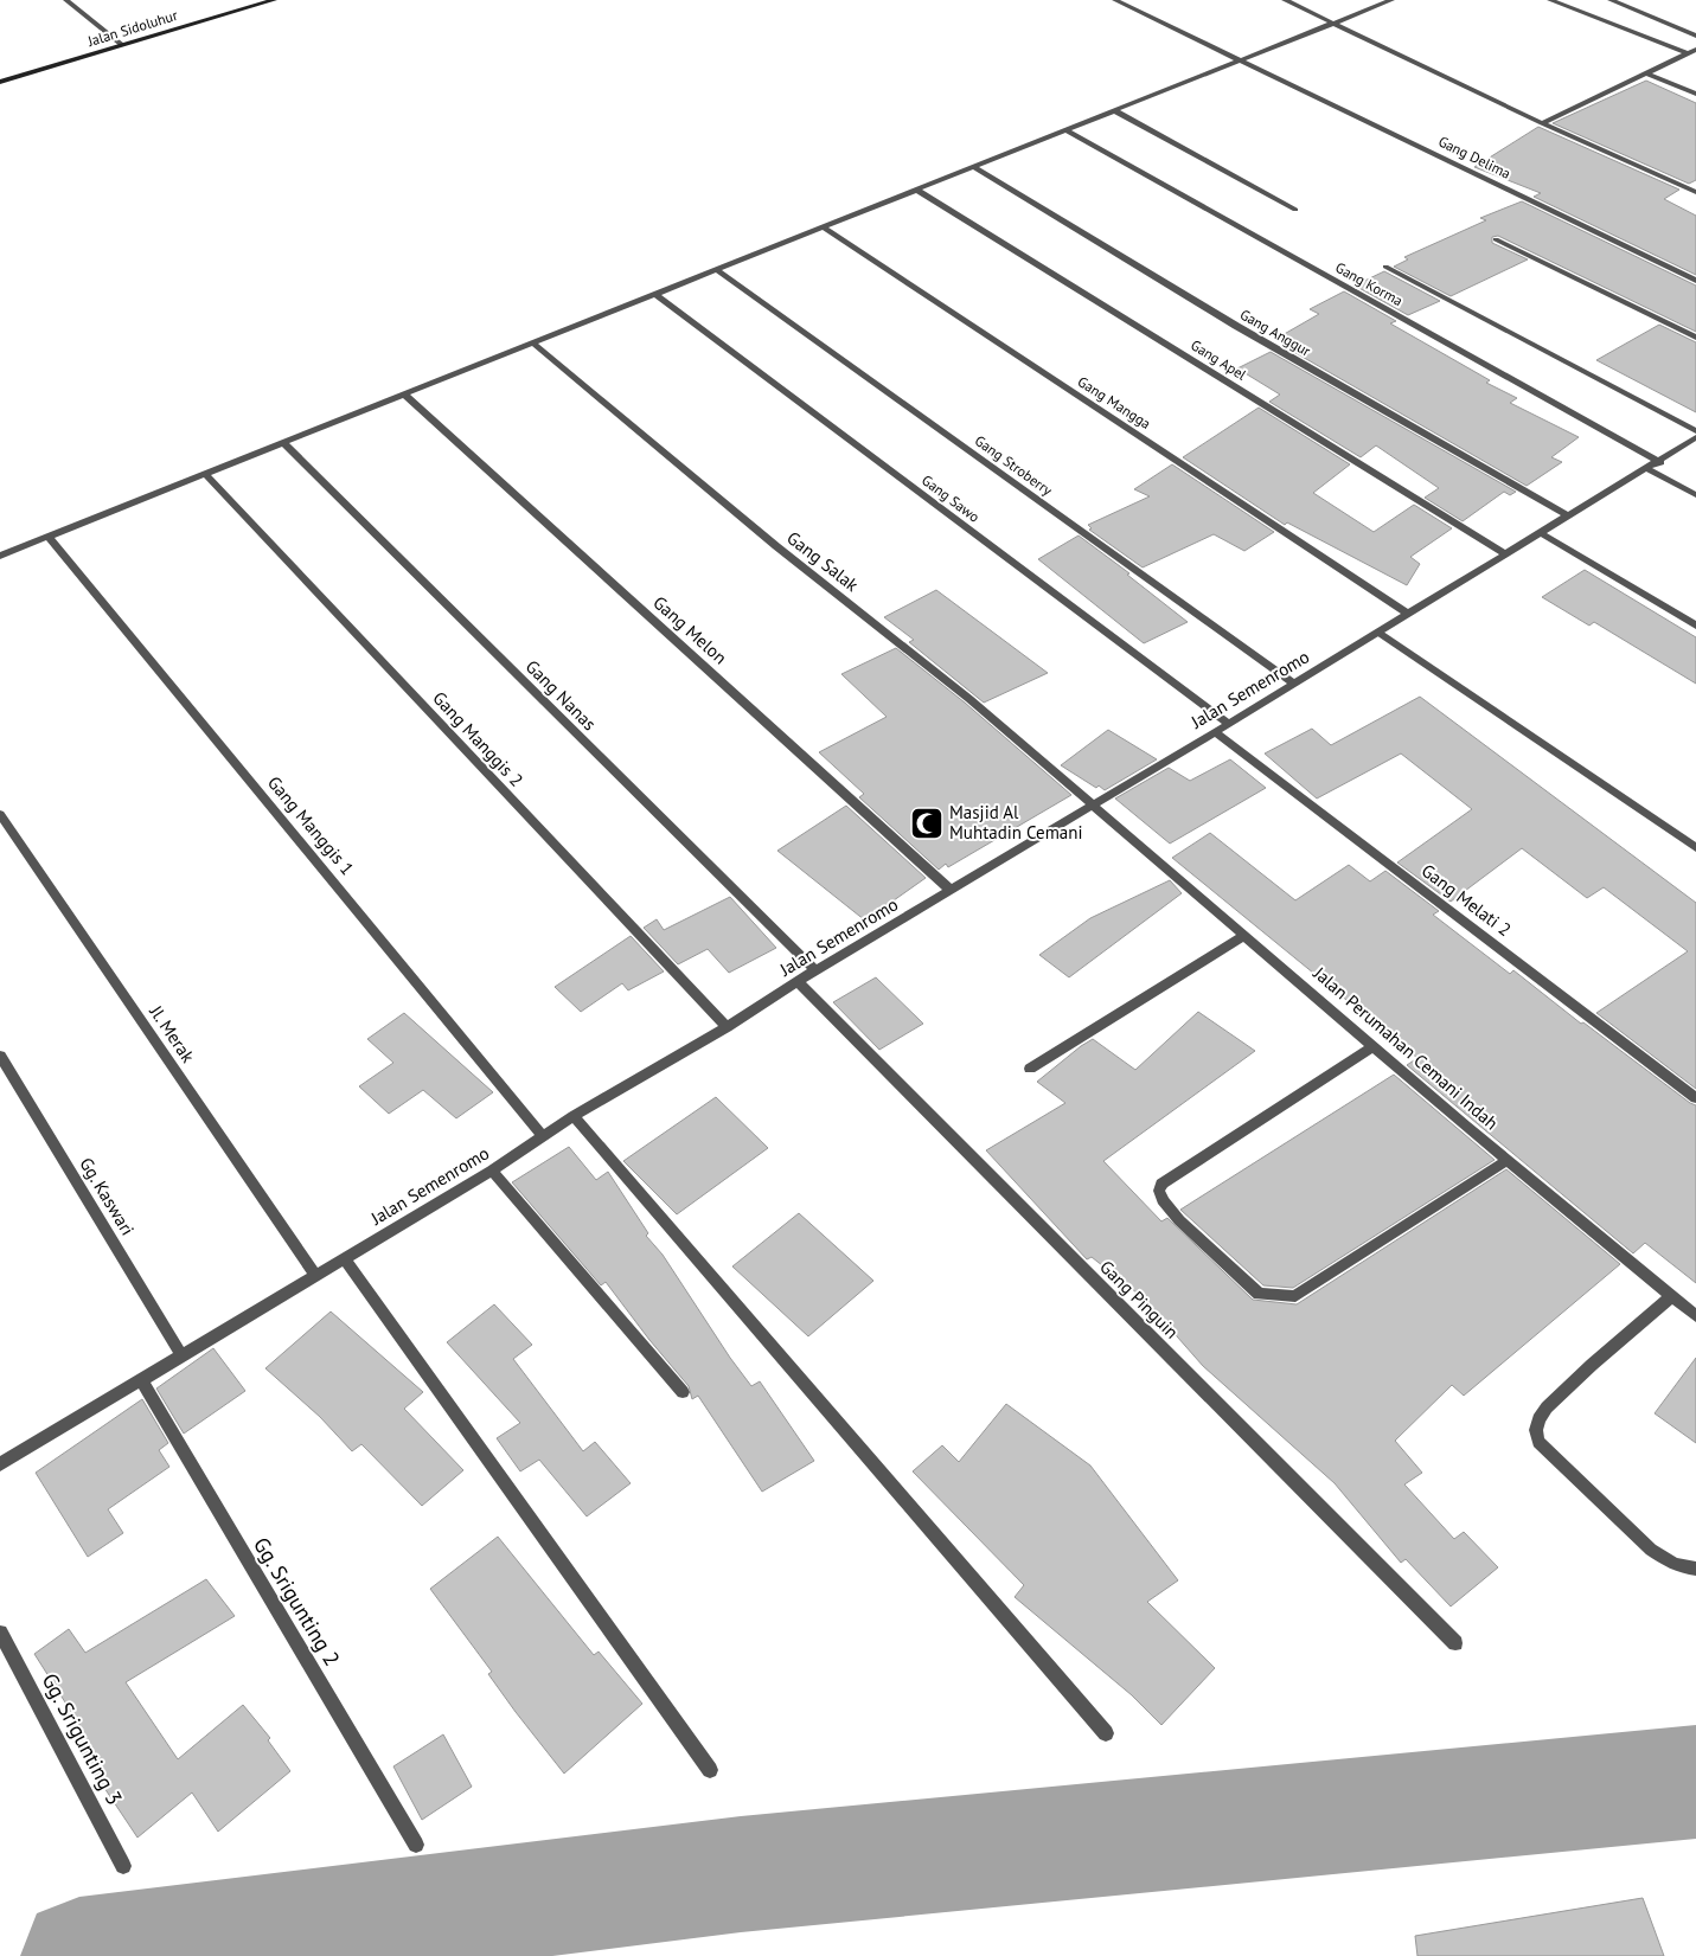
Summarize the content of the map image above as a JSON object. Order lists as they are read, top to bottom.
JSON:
{
  "streets": {
    "main road": ["Jalan Sidoluhur"],
    "street": [
      "Gang Delima",
      "Gang Korma",
      "Gang Anggur",
      "Gang Apel",
      "Gang Mangga",
      "Gang Stroberry",
      "Gang Sawo",
      "Gang Salak",
      "Gang Melon",
      "Jalan Semenromo",
      "Gang Nanas",
      "Gang Manggis 2",
      "Gang Manggis 1",
      "Gang Melati 2",
      "Jl. Merak",
      "Jalan Perumahan Cemani Indah",
      "Gg. Kaswari",
      "Gang Pinguin",
      "Gg. Srigunting 2",
      "Gg. Srigunting 3"
    ]
  },
  "crossings": [
    ["Gang Korma", "Jalan Semenromo"],
    ["Gang Anggur", "Jalan Semenromo"],
    ["Gang Apel", "Jalan Semenromo"],
    ["Gang Mangga", "Jalan Semenromo"],
    ["Gang Stroberry", "Jalan Semenromo"],
    ["Gang Sawo", "Jalan Semenromo"],
    ["Gang Salak", "Jalan Semenromo"],
    ["Gang Salak", "Jalan Perumahan Cemani Indah"],
    ["Gang Melon", "Jalan Semenromo"],
    ["Jalan Semenromo", "Gang Nanas"],
    ["Jalan Semenromo", "Gang Manggis 2"],
    ["Jalan Semenromo", "Gang Manggis 1"],
    ["Jalan Semenromo", "Gang Melati 2"],
    ["Jalan Semenromo", "Jl. Merak"],
    ["Jalan Semenromo", "Jalan Perumahan Cemani Indah"],
    ["Jalan Semenromo", "Gg. Kaswari"],
    ["Jalan Semenromo", "Gang Pinguin"],
    ["Jalan Semenromo", "Gg. Srigunting 2"]
  ],
  "places": {
    "mosque": ["Masjid Al Muhtadin Cemani"]
  }
}
